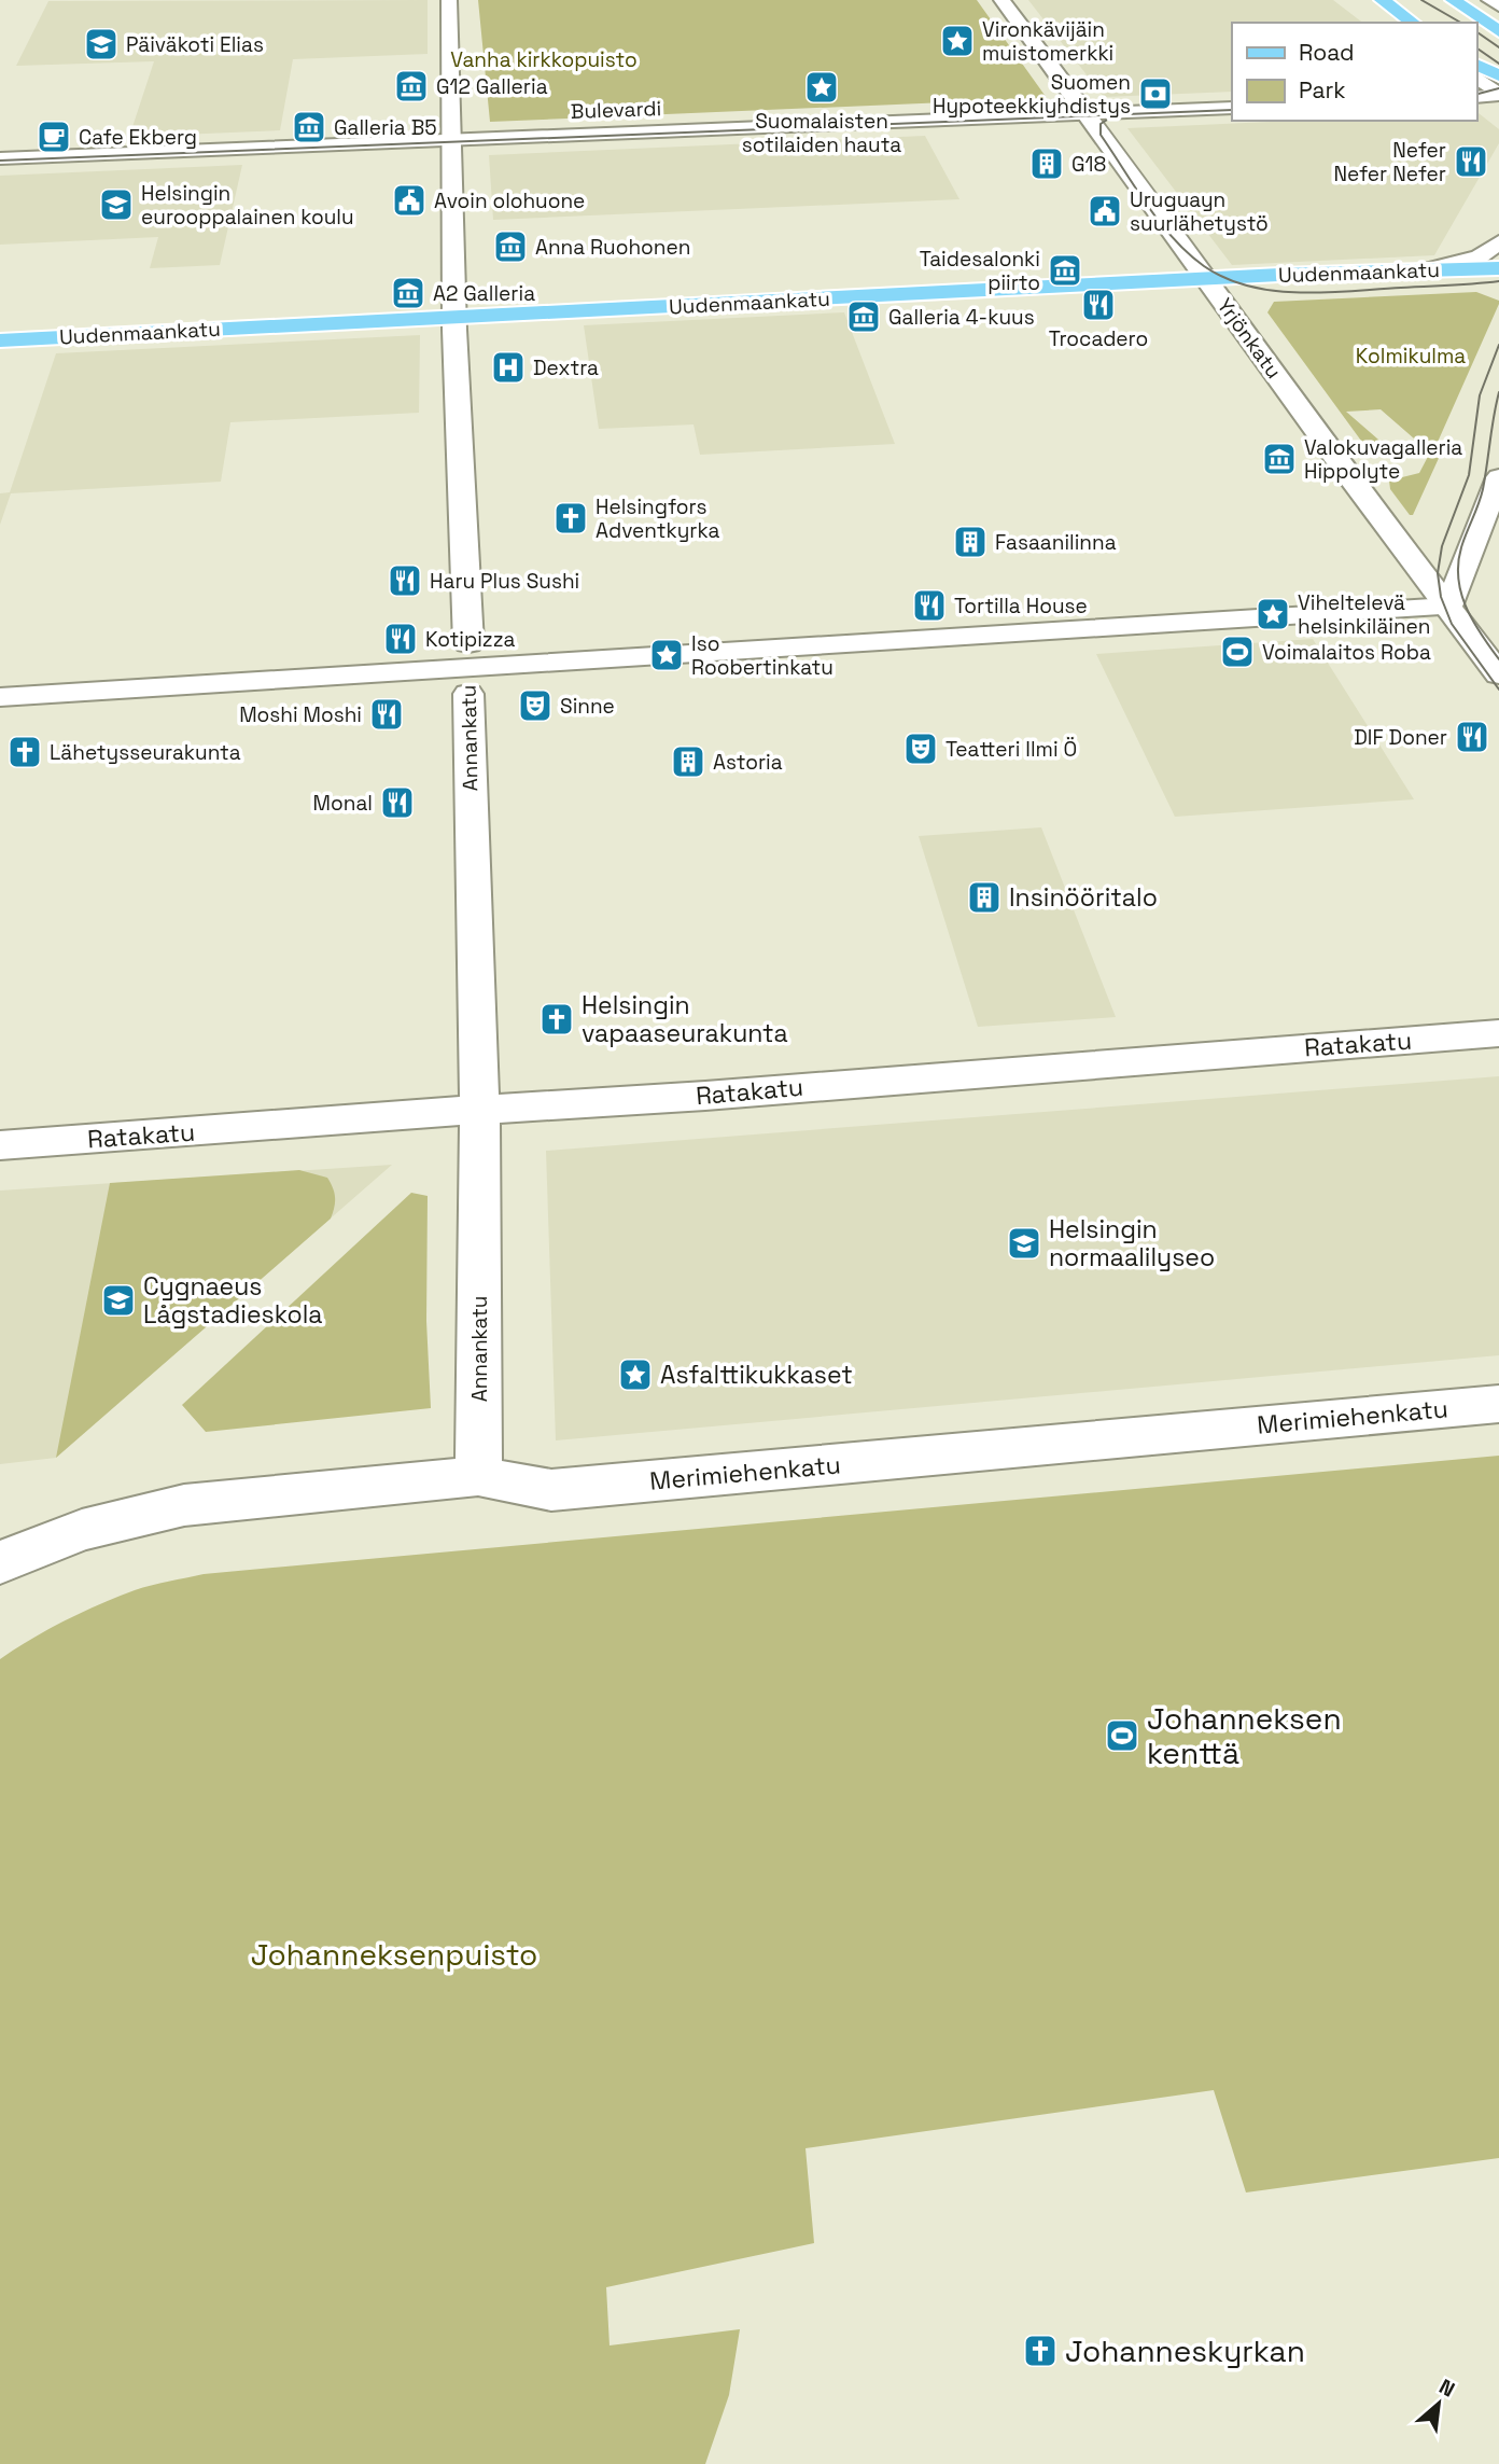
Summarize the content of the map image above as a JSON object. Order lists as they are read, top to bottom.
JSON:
{
  "streets": {
    "main road": ["Uudenmaankatu"],
    "street": [
      "Bulevardi",
      "Yrjönkatu",
      "Annankatu",
      "Ratakatu",
      "Merimiehenkatu"
    ]
  },
  "crossings": [
    ["Bulevardi", "Yrjönkatu"],
    ["Bulevardi", "Annankatu"],
    ["Uudenmaankatu", "Yrjönkatu"],
    ["Uudenmaankatu", "Annankatu"],
    ["Annankatu", "Ratakatu"],
    ["Annankatu", "Merimiehenkatu"]
  ],
  "parks": ["Vanha kirkkopuisto", "Kolmikulma", "Johanneksenpuisto"],
  "places": {
    "place": [
      "Vironkävijäin muistomerkki",
      "Suomalaisten sotilaiden hauta",
      "Viheltelevä helsinkiläinen",
      "Iso Roobertinkatu",
      "Asfalttikukkaset"
    ],
    "school or university": [
      "Päiväkoti Elias",
      "Helsingin eurooppalainen koulu",
      "Helsingin normaalilyseo",
      "Cygnaeus Lågstadieskola"
    ],
    "museum": [
      "G12 Galleria",
      "Galleria B5",
      "Anna Ruohonen",
      "Taidesalonki piirto",
      "A2 Galleria",
      "Galleria 4-kuus",
      "Valokuvagalleria Hippolyte"
    ],
    "bank": ["Suomen Hypoteekkiyhdistys"],
    "cafe": ["Cafe Ekberg"],
    "restaurant": [
      "Nefer Nefer Nefer",
      "Trocadero",
      "Haru Plus Sushi",
      "Tortilla House",
      "Kotipizza",
      "Moshi Moshi",
      "DIF Doner",
      "Monal"
    ],
    "building": [
      "G18",
      "Fasaanilinna",
      "Astoria",
      "Insinööritalo"
    ],
    "public building": ["Avoin olohuone", "Uruguayn suurlähetystö"],
    "hospital": ["Dextra"],
    "church": [
      "Helsingfors Adventkyrka",
      "Lähetysseurakunta",
      "Helsingin vapaaseurakunta",
      "Johanneskyrkan"
    ],
    "sports": ["Voimalaitos Roba", "Johanneksen kenttä"],
    "theatre": ["Sinne", "Teatteri Ilmi Ö"]
  },
  "legend": ["Road", "Park"],
  "north": "top right"
}
